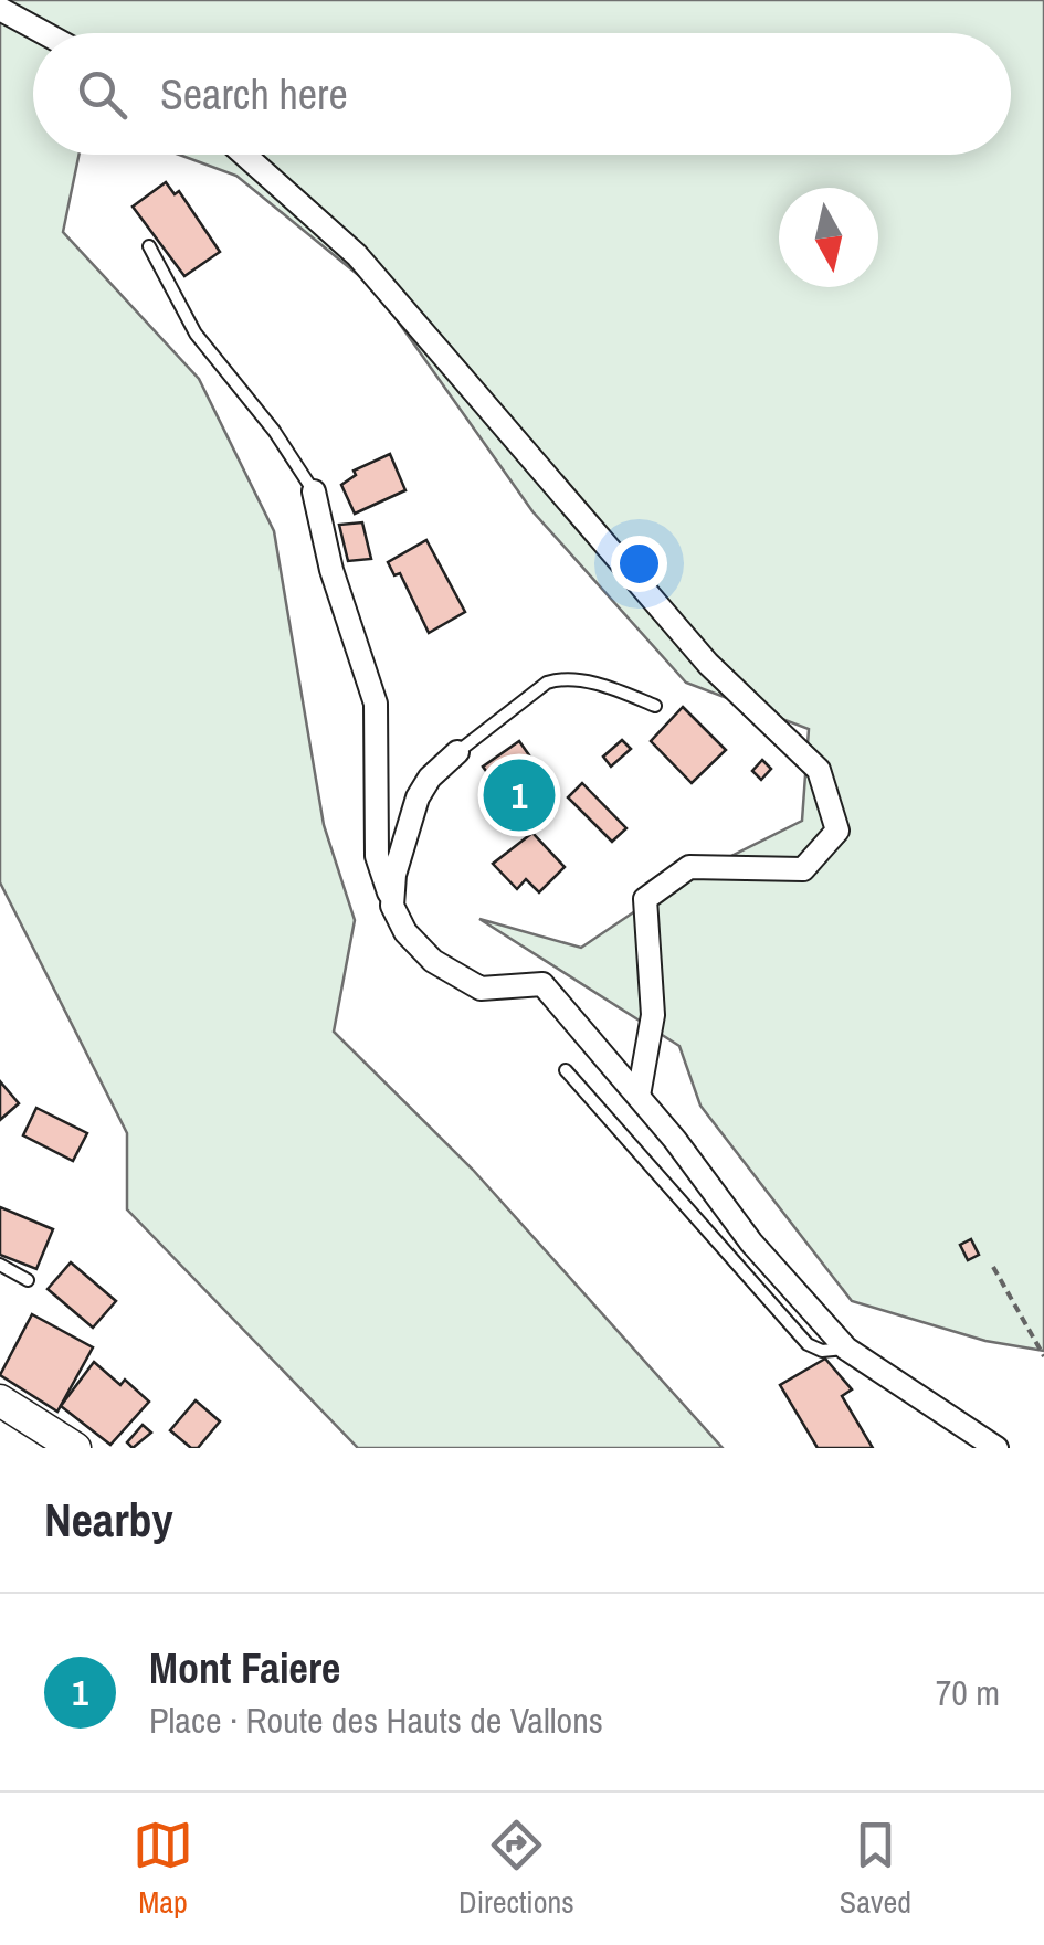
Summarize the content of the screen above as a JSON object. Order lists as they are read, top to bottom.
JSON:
{
  "north": "bottom",
  "page": {
    "search": "Search here",
    "pins": "1",
    "heading": "Nearby",
    "list": [
      {
        "mark": "1",
        "name": "Mont Faiere",
        "note": "Place · Route des Hauts de Vallons",
        "value": "70 m"
      }
    ],
    "nav": ["Map", "Directions", "Saved"]
  }
}
